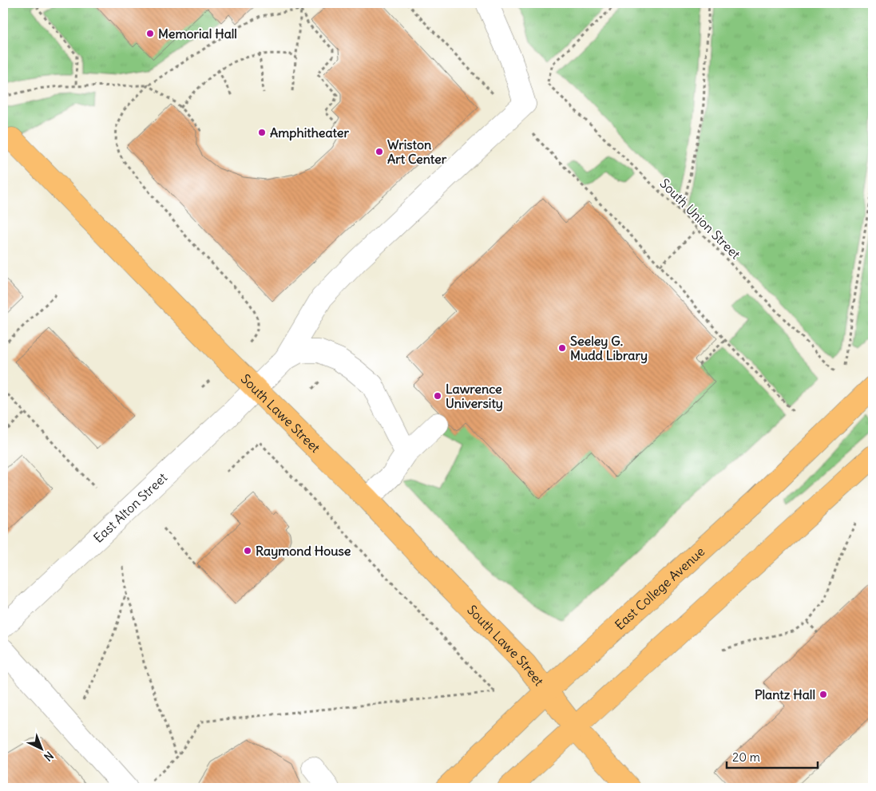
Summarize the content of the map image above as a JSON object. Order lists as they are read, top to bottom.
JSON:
{
  "streets": {
    "main road": ["South Lawe Street", "East College Avenue"],
    "street": ["East Alton Street"],
    "path": ["South Union Street"]
  },
  "crossings": [
    ["South Lawe Street", "East Alton Street"],
    ["South Lawe Street", "East College Avenue"]
  ],
  "places": [
    "Memorial Hall",
    "Amphitheater",
    "Wriston Art Center",
    "Seeley G. Mudd Library",
    "Lawrence University",
    "Raymond House",
    "Plantz Hall"
  ],
  "scale_bar": "20 m",
  "north": "bottom right"
}
